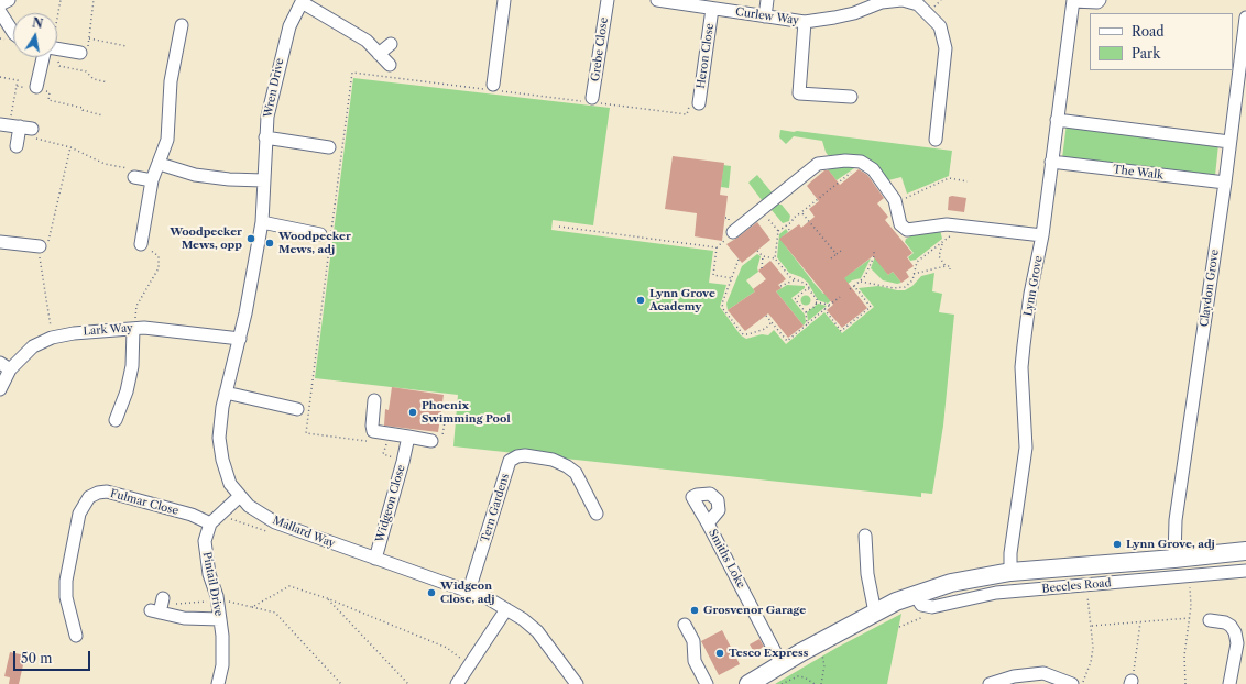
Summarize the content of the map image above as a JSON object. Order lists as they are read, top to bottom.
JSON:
{
  "streets": {
    "highway": ["Beccles Road"],
    "street": [
      "Curlew Way",
      "Grebe Close",
      "Heron Close",
      "Wren Drive",
      "The Walk",
      "Lynn Grove",
      "Claydon Grove",
      "Lark Way",
      "Fulmar Close",
      "Widgeon Close",
      "Tern Gardens",
      "Mallard Way",
      "Smiths Loke",
      "Pintail Drive"
    ]
  },
  "crossings": [
    ["Curlew Way", "Heron Close"],
    ["Wren Drive", "Mallard Way"],
    ["The Walk", "Lynn Grove"],
    ["The Walk", "Claydon Grove"],
    ["Lynn Grove", "Beccles Road"],
    ["Claydon Grove", "Beccles Road"],
    ["Lark Way", "Mallard Way"],
    ["Fulmar Close", "Pintail Drive"],
    ["Widgeon Close", "Mallard Way"],
    ["Tern Gardens", "Mallard Way"],
    ["Smiths Loke", "Beccles Road"]
  ],
  "places": [
    "Woodpecker Mews, opp",
    "Woodpecker Mews, adj",
    "Lynn Grove Academy",
    "Phoenix Swimming Pool",
    "Lynn Grove, adj",
    "Widgeon Close, adj",
    "Grosvenor Garage",
    "Tesco Express"
  ],
  "legend": ["Road", "Park"],
  "scale_bar": "50 m",
  "north": "top"
}
